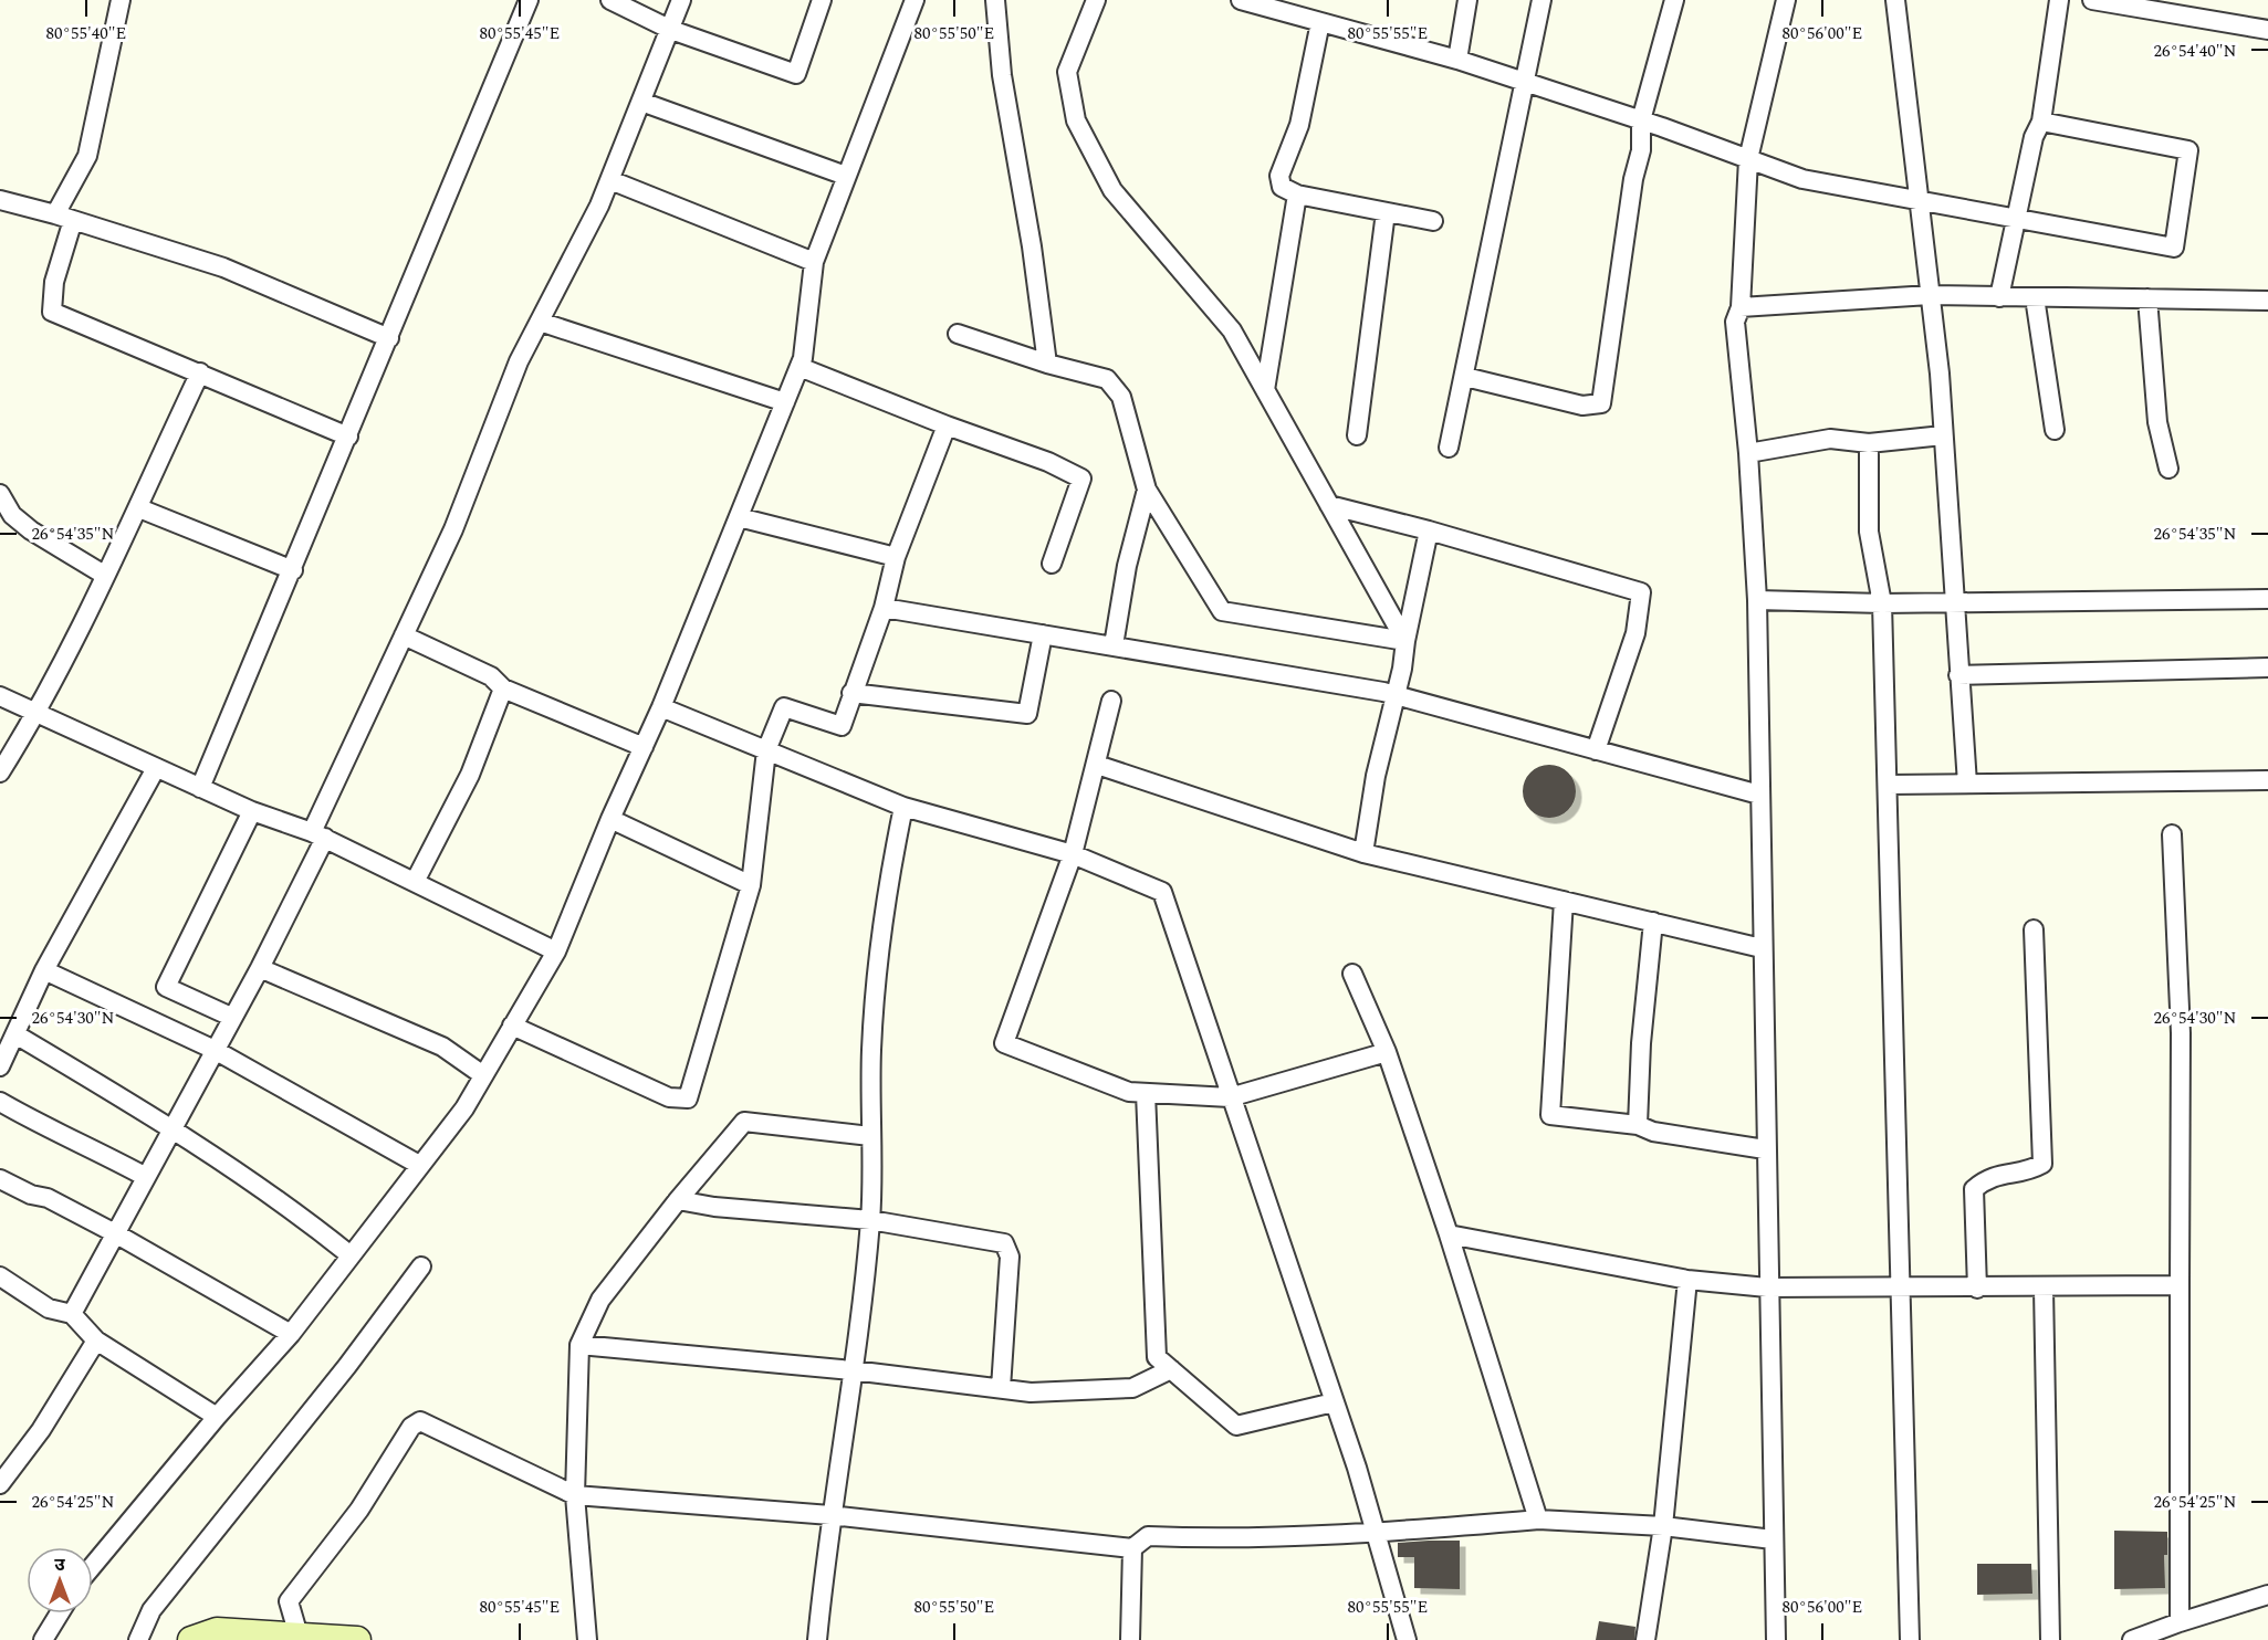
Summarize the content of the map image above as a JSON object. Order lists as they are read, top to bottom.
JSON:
{
  "north": "top",
  "coordinates": [
    "80°55'40\"E",
    "80°55'45\"E",
    "80°55'50\"E",
    "80°55'55\"E",
    "80°56'00\"E",
    "26°54'40\"N",
    "26°54'35\"N",
    "26°54'30\"N",
    "26°54'25\"N"
  ]
}
